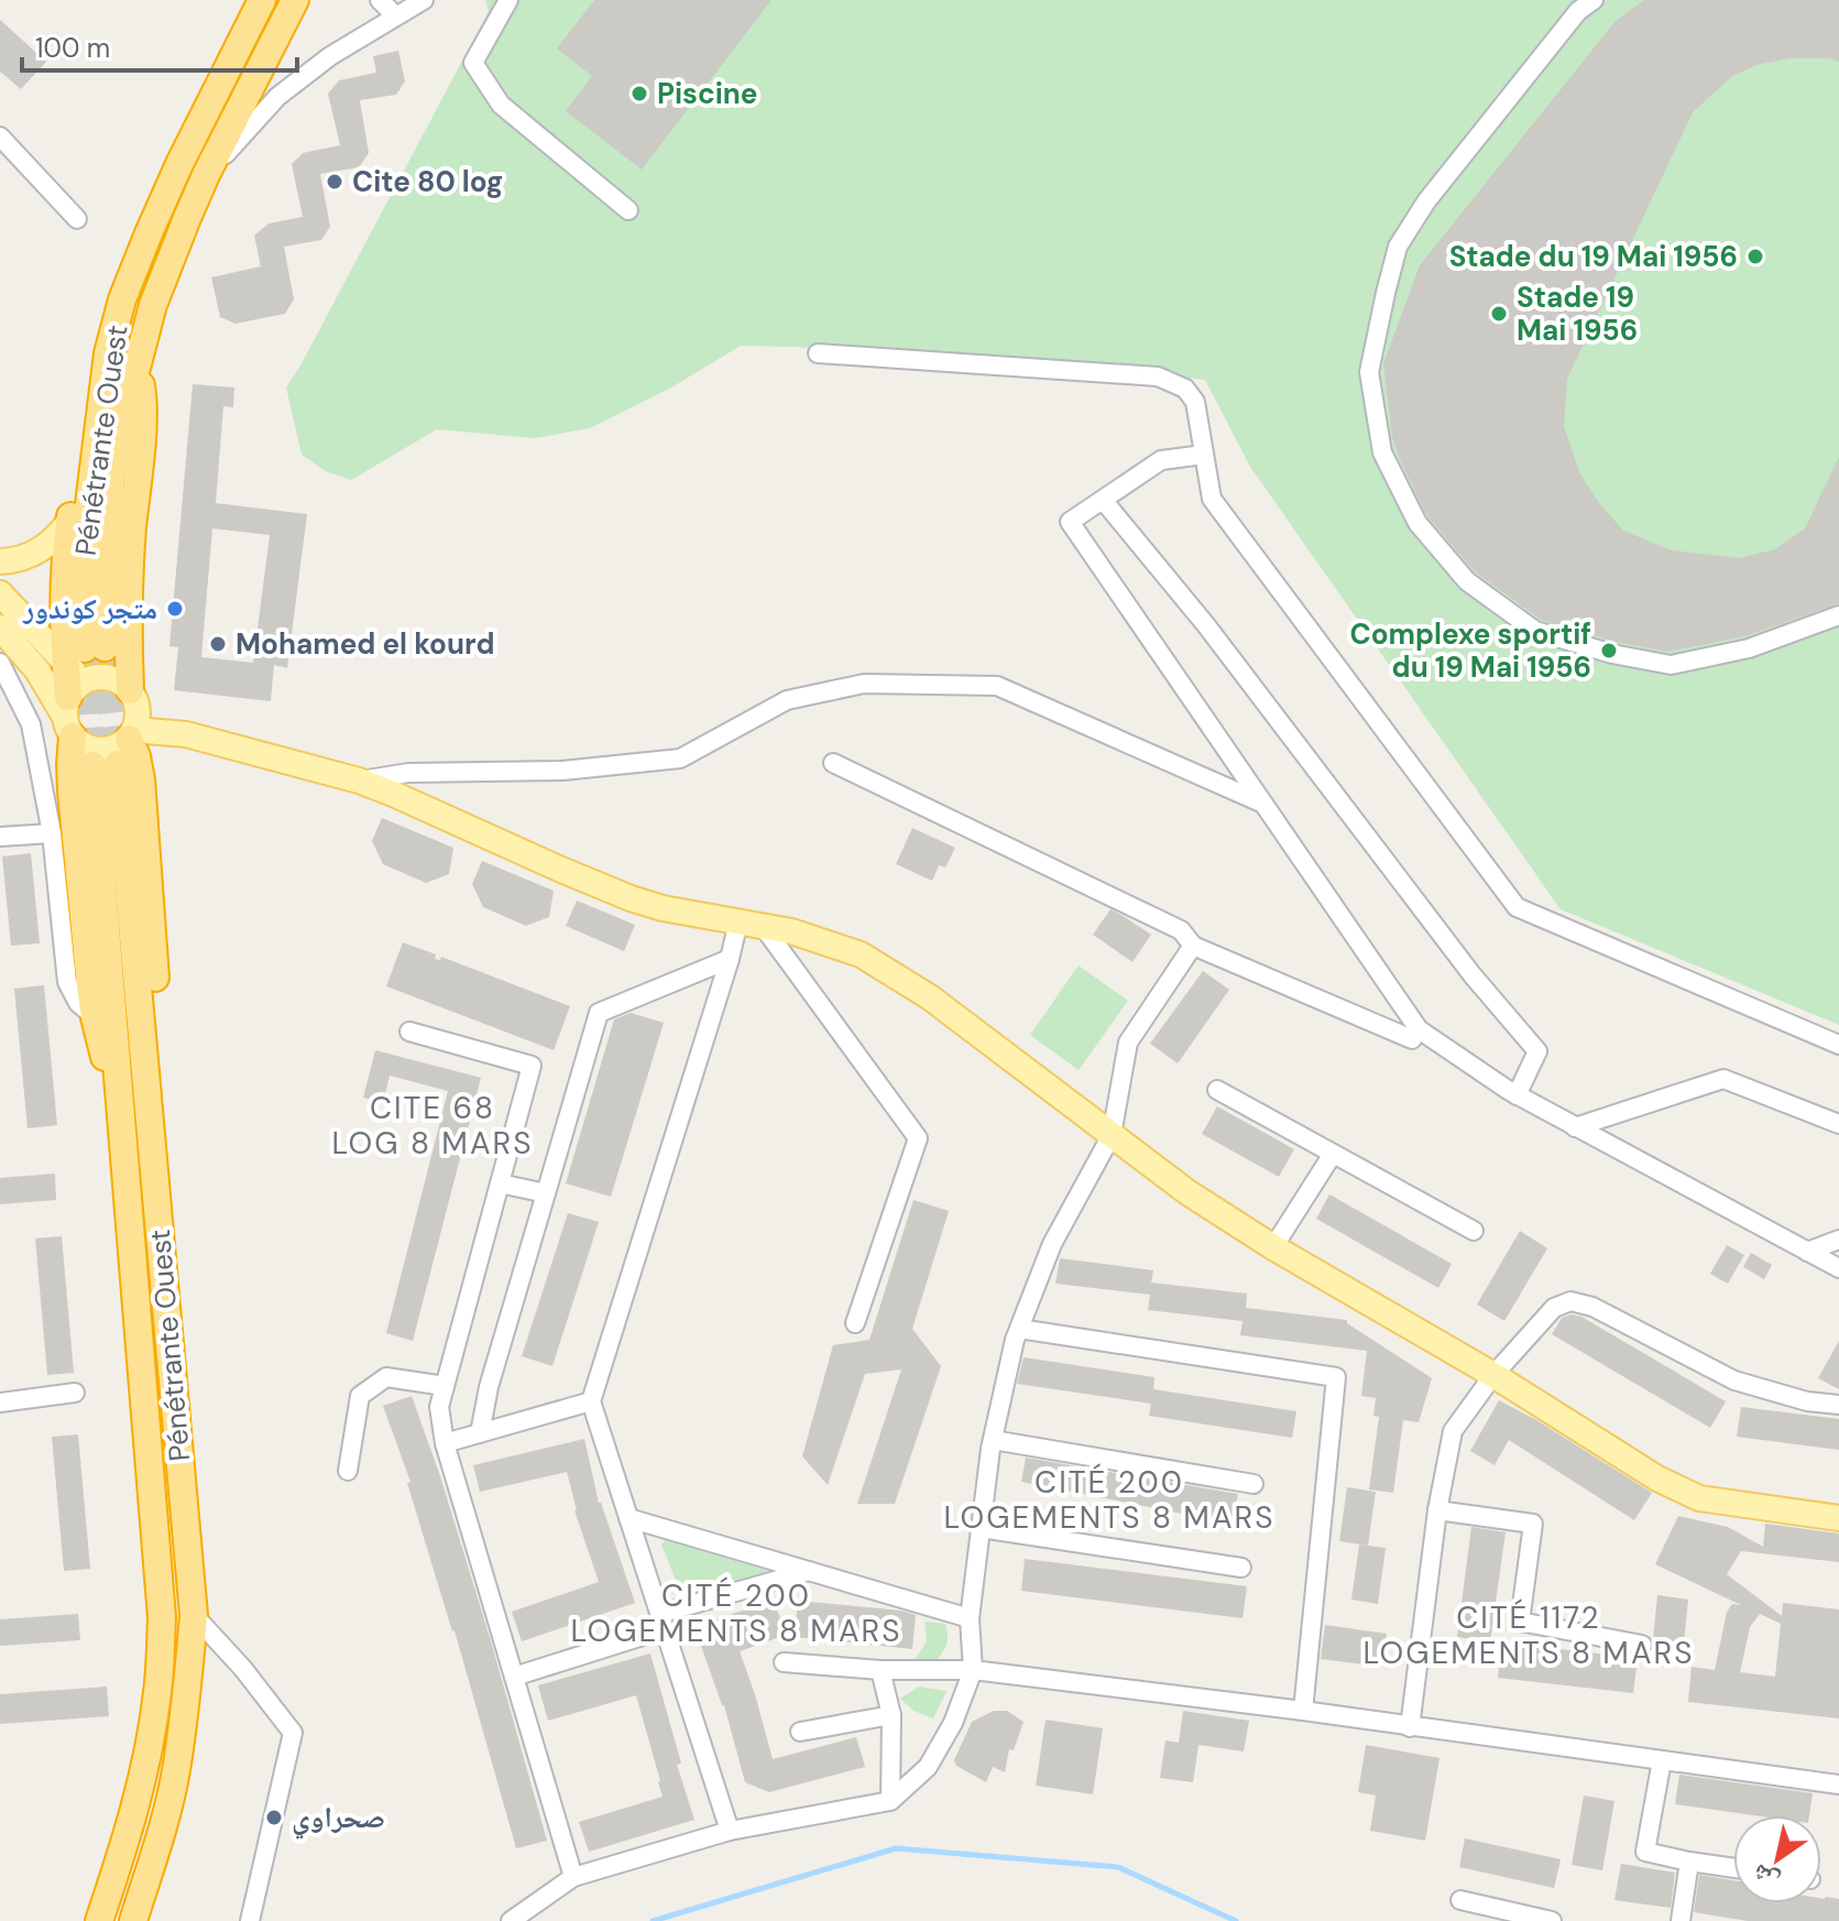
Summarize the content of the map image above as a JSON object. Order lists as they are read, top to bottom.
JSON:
{
  "streets": {
    "highway": ["Pénétrante Ouest"]
  },
  "districts": [
    "CITE 68 LOG 8 MARS",
    "CITÉ 200 LOGEMENTS 8 MARS",
    "CITÉ 200 LOGEMENTS 8 MARS",
    "CITÉ 1172 LOGEMENTS 8 MARS"
  ],
  "places": [
    "Piscine",
    "Cite 80 log",
    "Stade du 19 Mai 1956",
    "Stade 19 Mai 1956",
    "متجر كوندور",
    "Mohamed el kourd",
    "Complexe sportif du 19 Mai 1956",
    "صحراوي"
  ],
  "scale_bar": "100 m",
  "north": "bottom left"
}
